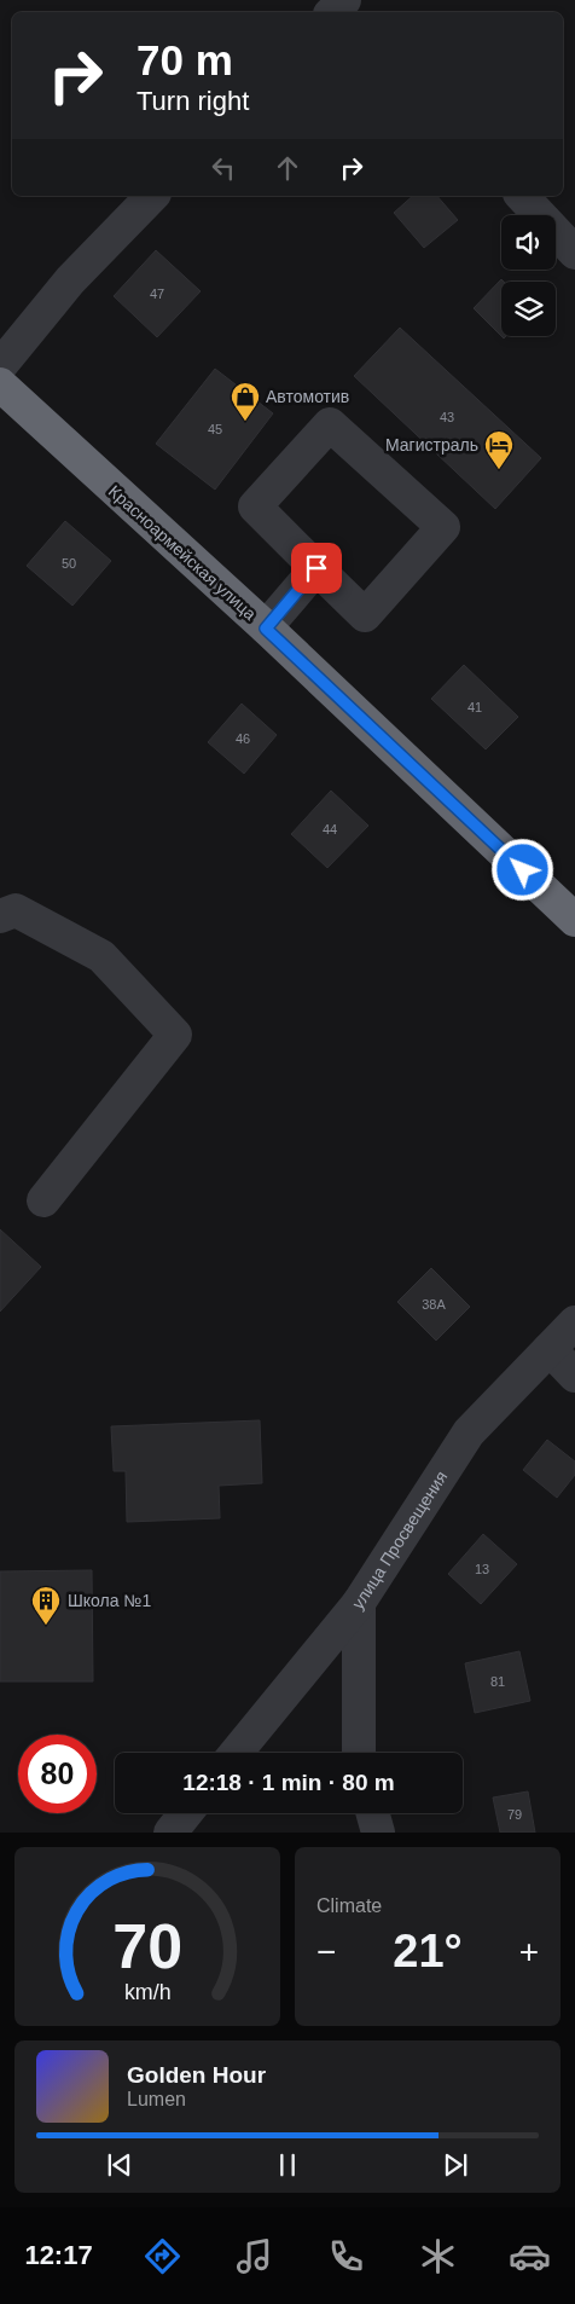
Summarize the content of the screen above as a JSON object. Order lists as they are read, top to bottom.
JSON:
{
  "streets": {
    "highway": ["Красноармейская улица"],
    "street": ["улица Просвещения"]
  },
  "places": {
    "shop": ["Автомотив"],
    "hotel": ["Магистраль"],
    "building": ["Школа №1"]
  },
  "house_numbers": [
    "47",
    "43",
    "45",
    "50",
    "41",
    "46",
    "44",
    "38А",
    "13",
    "81",
    "79"
  ],
  "page": {
    "turn": ["70 m", "Turn right"],
    "limit": "80",
    "trip": "12:18 · 1 min · 80 m",
    "tile": "Climate",
    "heat": ["−", "21°", "+"],
    "song": ["Golden Hour", "Lumen"],
    "tabs": "12:17",
    "gauge": ["70", "km/h"]
  }
}
